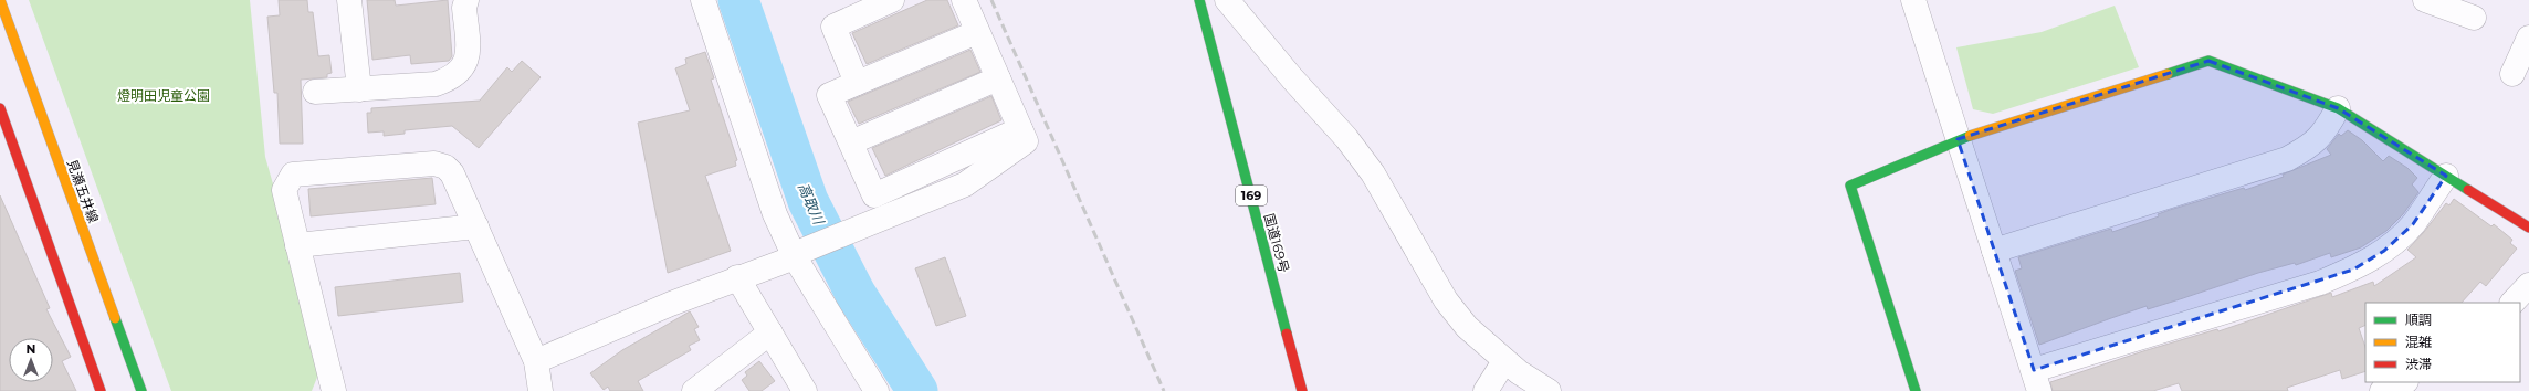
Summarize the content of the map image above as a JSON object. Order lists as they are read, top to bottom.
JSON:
{
  "streets": {
    "main road": ["見瀬五井線", "169", "国道169号"]
  },
  "water": ["高取川"],
  "parks": ["燈明田児童公園"],
  "legend": ["順調", "混雑", "渋滞"],
  "north": "top"
}
